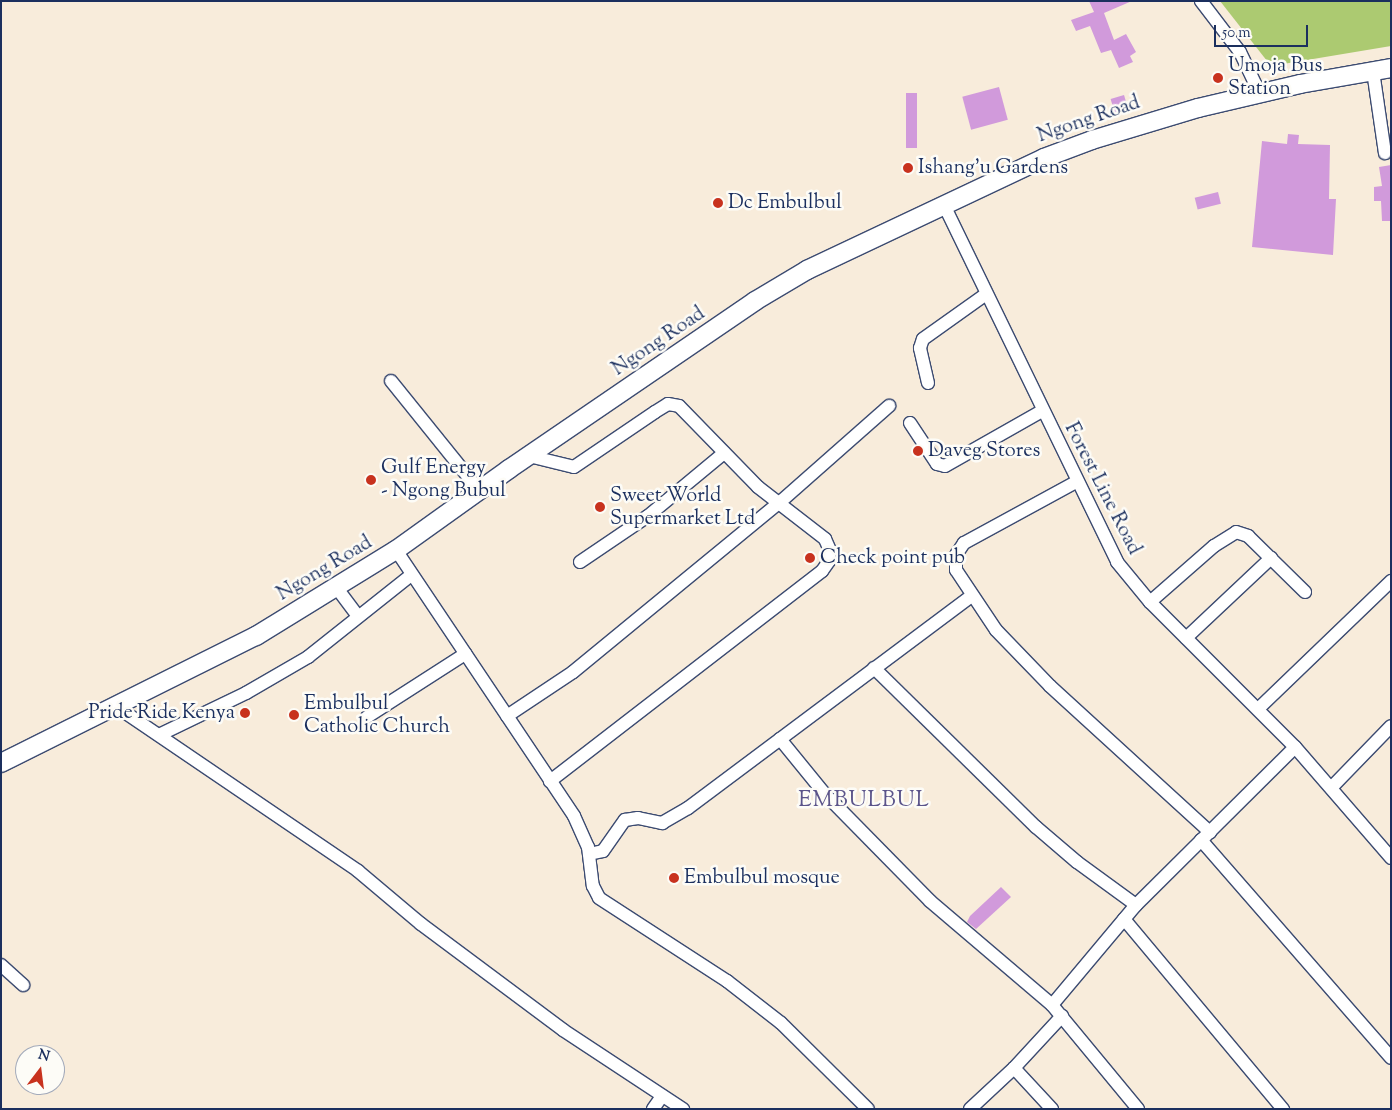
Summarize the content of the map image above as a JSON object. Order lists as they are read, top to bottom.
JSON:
{
  "streets": {
    "main road": ["Ngong Road"],
    "street": ["Forest Line Road"]
  },
  "crossings": [
    ["Ngong Road", "Forest Line Road"]
  ],
  "districts": ["EMBULBUL"],
  "places": [
    "Umoja Bus Station",
    "Ishang'u Gardens",
    "Dc Embulbul",
    "Daveg Stores",
    "Gulf Energy - Ngong Bubul",
    "Sweet World Supermarket Ltd",
    "Check point pub",
    "Pride Ride Kenya",
    "Embulbul Catholic Church",
    "Embulbul mosque"
  ],
  "scale_bar": "50 m",
  "north": "top"
}
